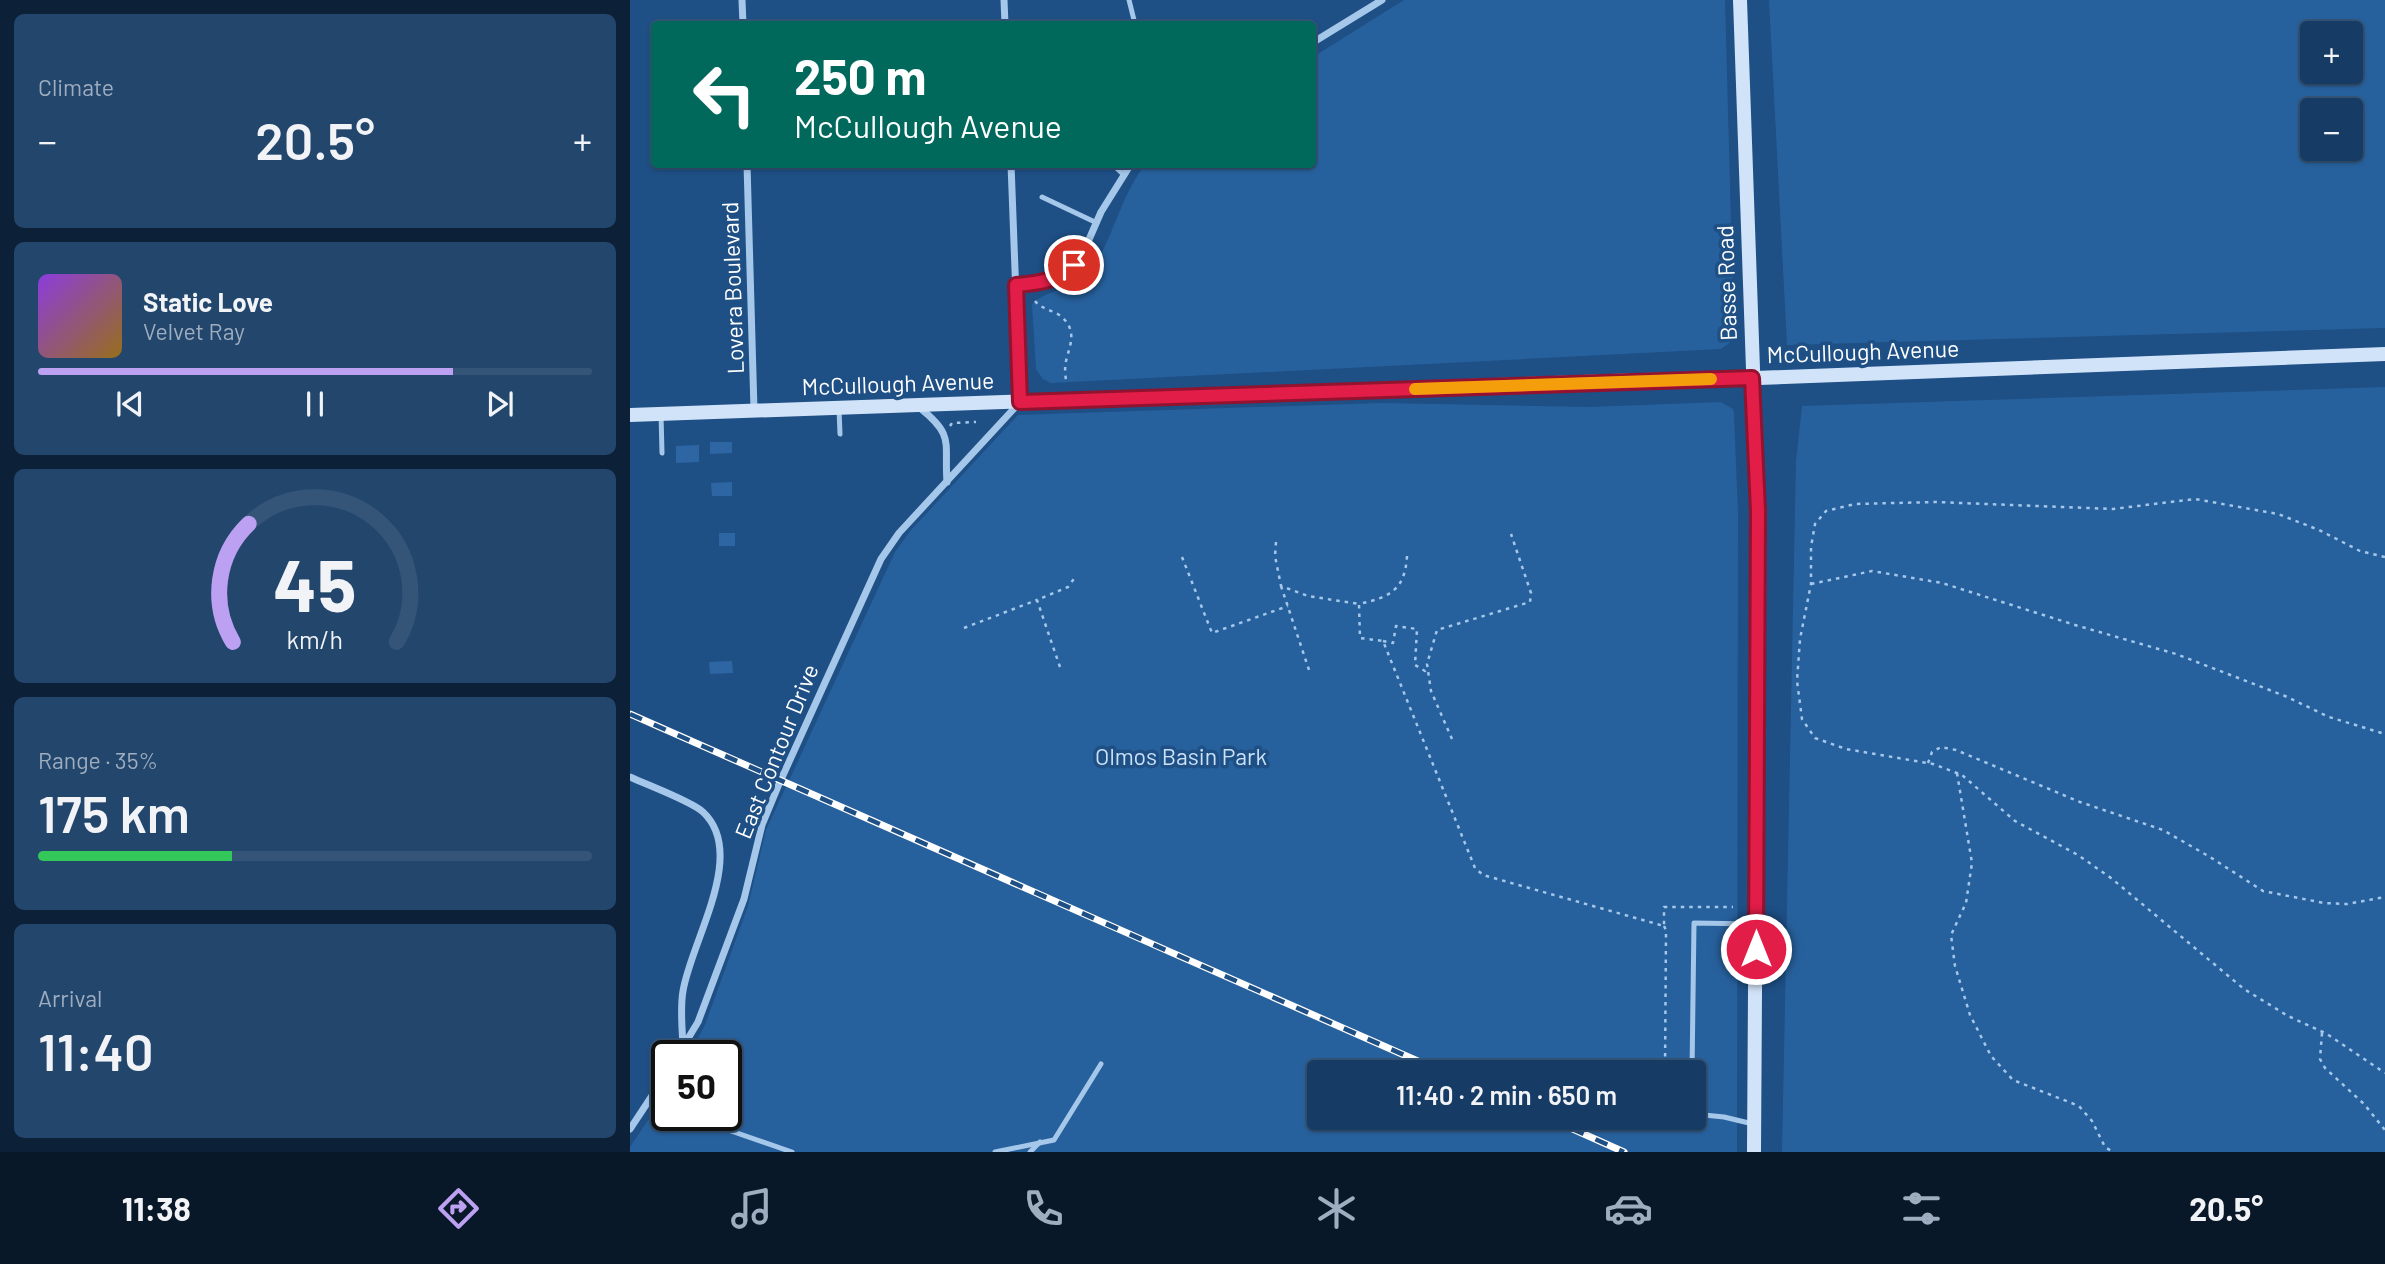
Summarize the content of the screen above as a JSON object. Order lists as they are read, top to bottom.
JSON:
{
  "streets": {
    "main road": ["Basse Road", "McCullough Avenue"],
    "street": ["Lovera Boulevard", "East Contour Drive"]
  },
  "crossings": [
    ["Basse Road", "McCullough Avenue"],
    ["Lovera Boulevard", "McCullough Avenue"],
    ["McCullough Avenue", "East Contour Drive"]
  ],
  "parks": ["Olmos Basin Park"],
  "page": {
    "tile": [
      "Climate",
      ["Range · 35%", "175 km"],
      ["Arrival", "11:40"]
    ],
    "map_buttons": ["+", "−"],
    "turn": ["250 m", "McCullough Avenue"],
    "heat": ["−", "20.5°", "+"],
    "song": ["Static Love", "Velvet Ray"],
    "limit": "50",
    "trip": "11:40 · 2 min · 650 m",
    "tabs": ["11:38", "20.5°"],
    "gauge": ["45", "km/h"]
  }
}
